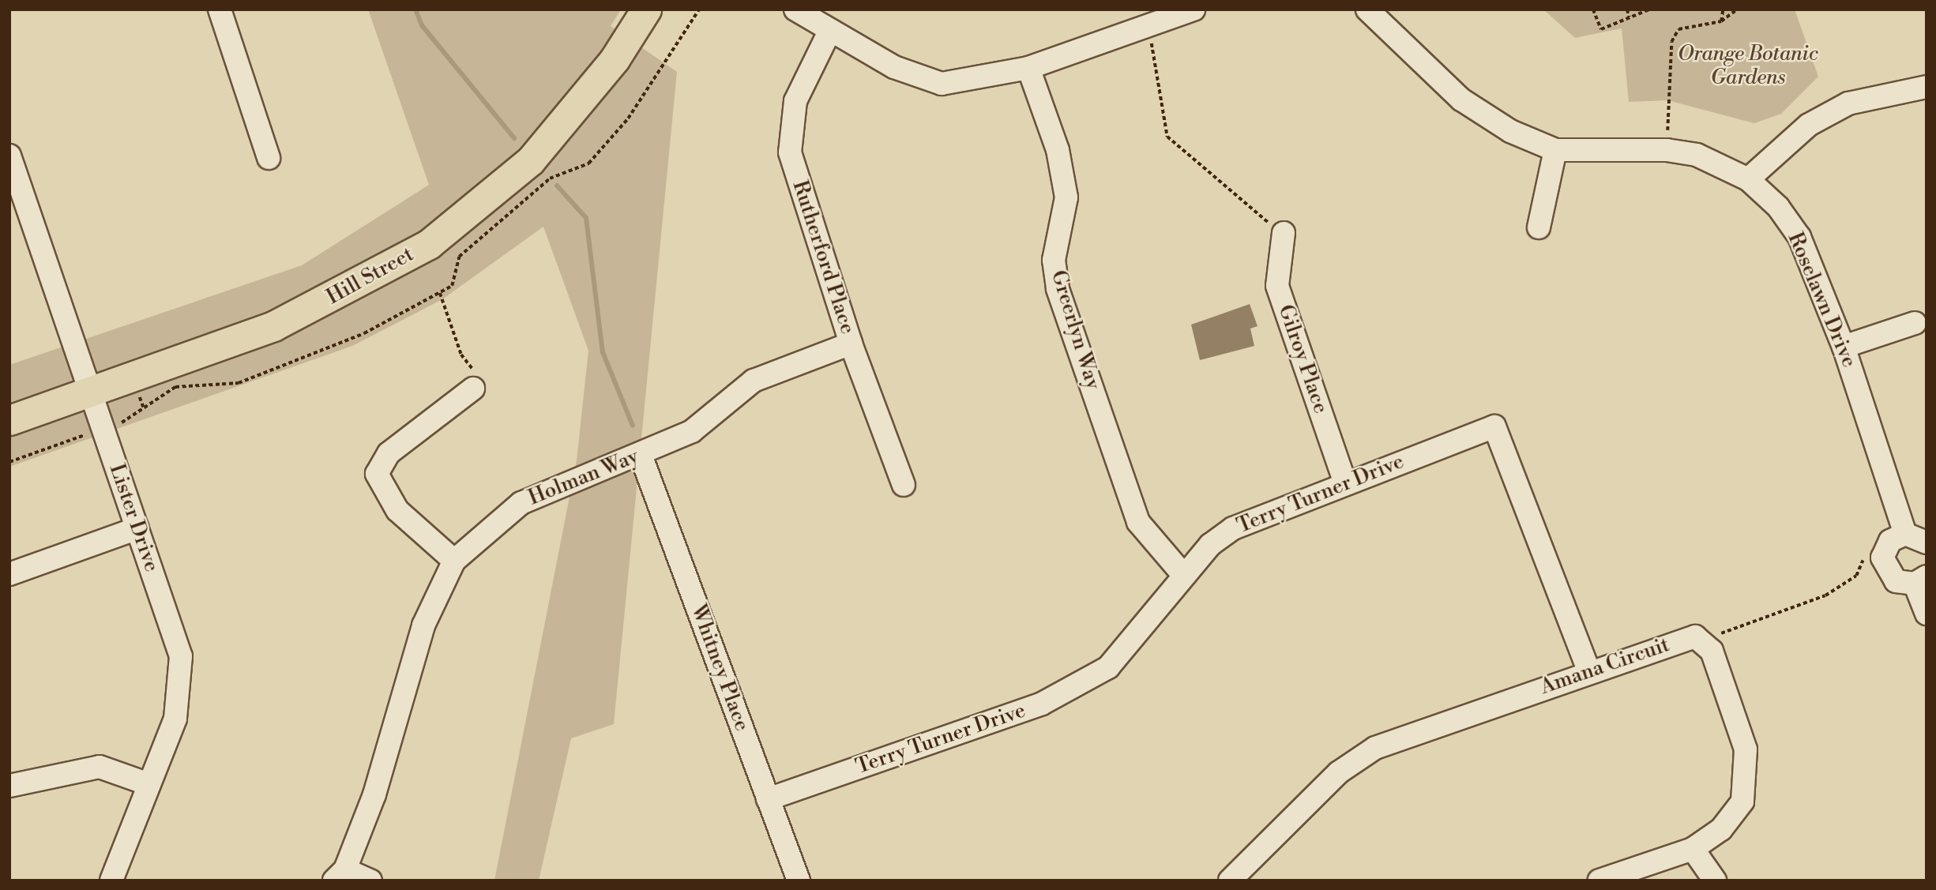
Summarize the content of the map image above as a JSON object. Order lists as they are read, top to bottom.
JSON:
{
  "streets": {
    "main road": ["Hill Street"],
    "street": [
      "Rutherford Place",
      "Roselawn Drive",
      "Greerlyn Way",
      "Gilroy Place",
      "Holman Way",
      "Terry Turner Drive",
      "Lister Drive",
      "Amana Circuit",
      "Whitney Place"
    ]
  },
  "crossings": [
    ["Rutherford Place", "Holman Way"],
    ["Hill Street", "Lister Drive"],
    ["Greerlyn Way", "Terry Turner Drive"],
    ["Gilroy Place", "Terry Turner Drive"],
    ["Holman Way", "Whitney Place"],
    ["Terry Turner Drive", "Amana Circuit"],
    ["Terry Turner Drive", "Whitney Place"]
  ],
  "parks": ["Orange Botanic Gardens"]
}
